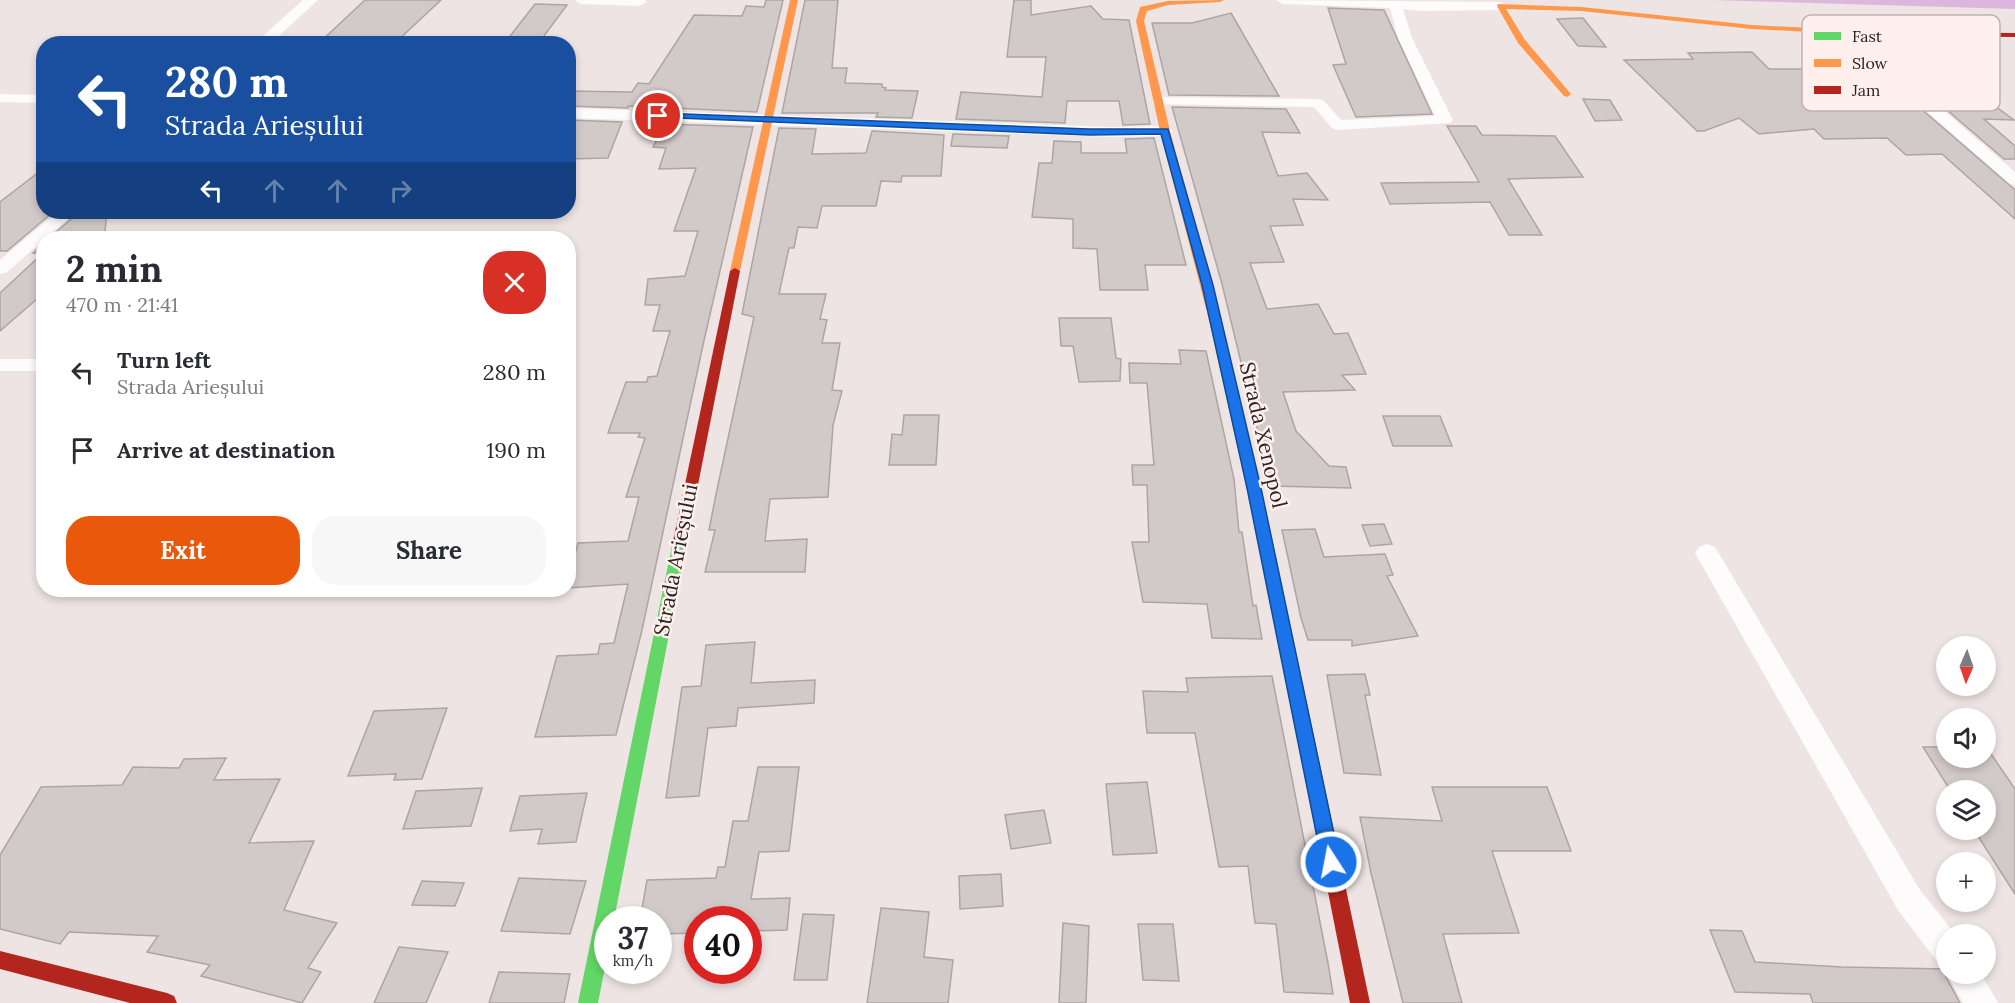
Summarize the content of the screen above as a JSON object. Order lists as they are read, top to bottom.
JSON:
{
  "streets": {
    "street": ["Strada Xenopol", "Strada Arieșului"]
  },
  "legend": ["Fast", "Slow", "Jam"],
  "north": "bottom",
  "page": {
    "turn": ["280 m", "Strada Arieșului"],
    "heading": ["2 min", "470 m · 21:41"],
    "list": [
      {
        "name": "Turn left",
        "note": "Strada Arieșului",
        "value": "280 m"
      },
      {
        "name": "Arrive at destination",
        "value": "190 m"
      }
    ],
    "buttons": ["Exit", "Share"],
    "map_buttons": ["+", "−"],
    "speed": "37 km/h",
    "limit": "40"
  }
}
